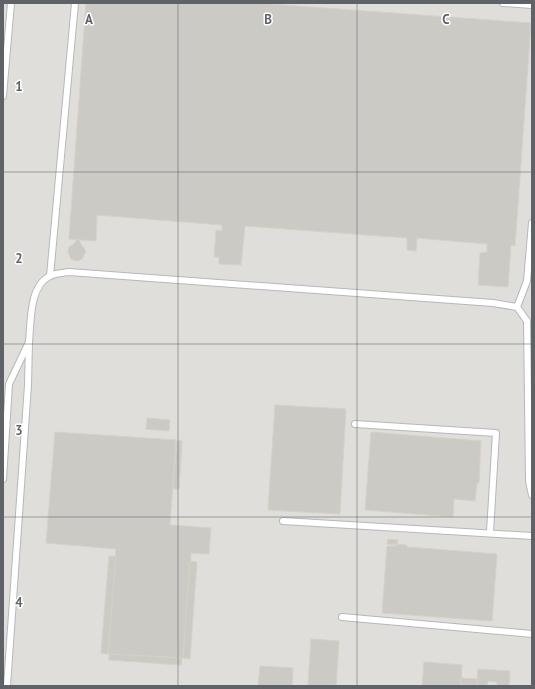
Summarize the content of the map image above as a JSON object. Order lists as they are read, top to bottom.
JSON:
{
  "grid": {
    "columns": ["A", "B", "C"],
    "rows": [
      "1",
      "2",
      "3",
      "4"
    ]
  }
}
